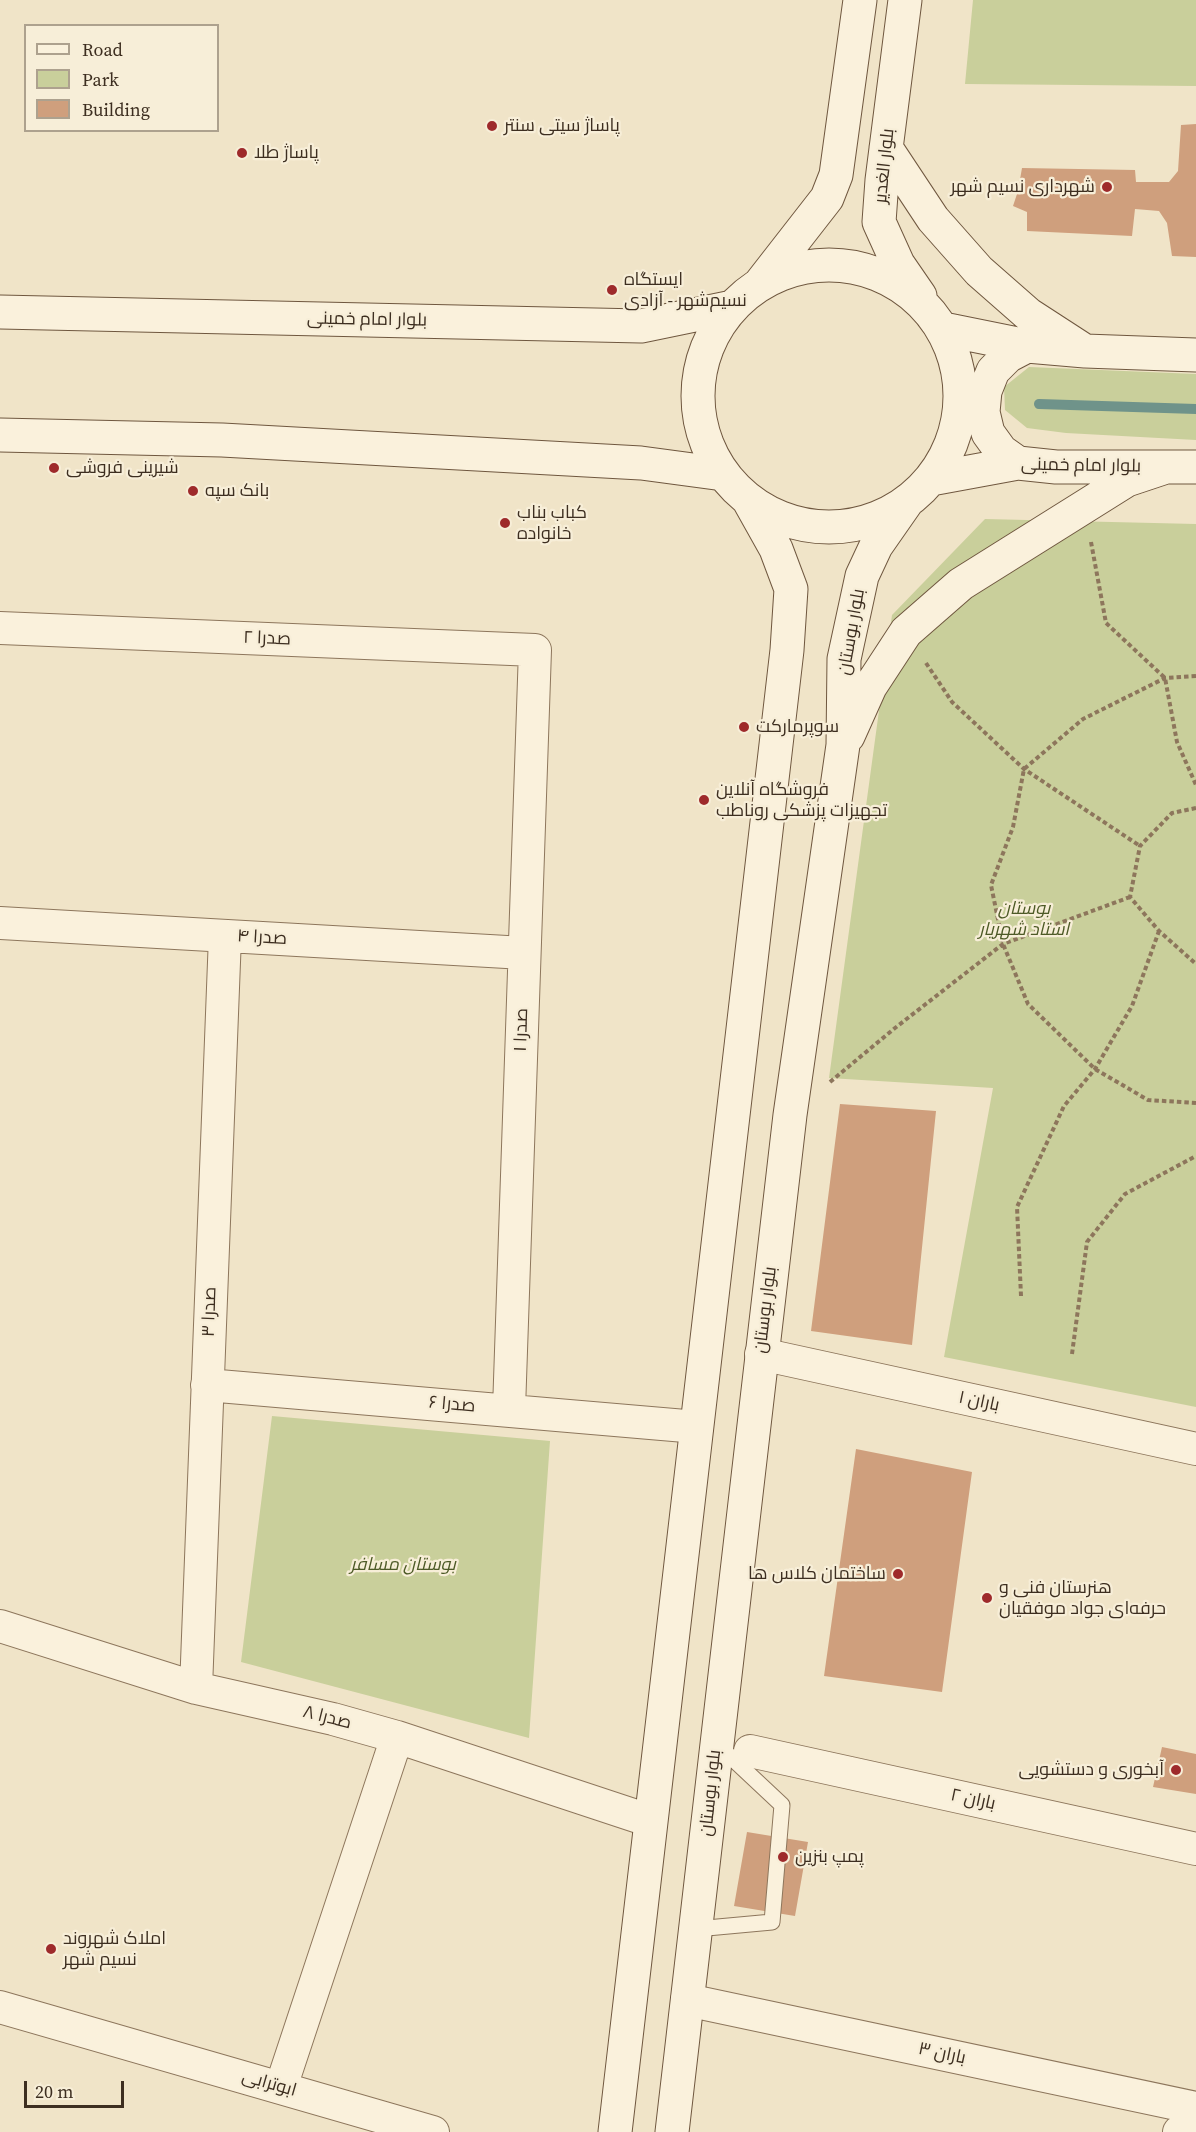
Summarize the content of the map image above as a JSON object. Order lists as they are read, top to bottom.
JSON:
{
  "streets": {
    "main road": ["بلوار الغدیر", "بلوار امام خمینی", "بلوار بوستان"],
    "street": [
      "صدرا ۲",
      "صدرا ۴",
      "صدرا ۱",
      "صدرا ۳",
      "باران ۱",
      "صدرا ۶",
      "صدرا ۸",
      "باران ۲",
      "باران ۳",
      "ابوترابی"
    ]
  },
  "crossings": [
    ["بلوار بوستان", "باران ۱"],
    ["بلوار بوستان", "باران ۳"],
    ["صدرا ۲", "صدرا ۱"],
    ["صدرا ۴", "صدرا ۱"],
    ["صدرا ۴", "صدرا ۳"],
    ["صدرا ۱", "صدرا ۶"],
    ["صدرا ۳", "صدرا ۶"],
    ["صدرا ۳", "صدرا ۸"]
  ],
  "parks": ["بوستان استاد شهریار", "بوستان مسافر"],
  "places": [
    "پاساژ سیتی سنتر",
    "پاساژ طلا",
    "شهرداری نسیم شهر",
    "ایستگاه نسیم‌شهر - آزادی",
    "شیرینی فروشی",
    "بانک سپه",
    "کباب بناب خانواده",
    "سوپرمارکت",
    "فروشگاه آنلاین تجهیزات پزشکی روناطب",
    "ساختمان کلاس ها",
    "هنرستان فنی و حرفه‌ای جواد موفقیان",
    "آبخوری و دستشویی",
    "پمپ بنزین",
    "املاک شهروند نسیم شهر"
  ],
  "legend": ["Road", "Park", "Building"],
  "scale_bar": "20 m"
}
